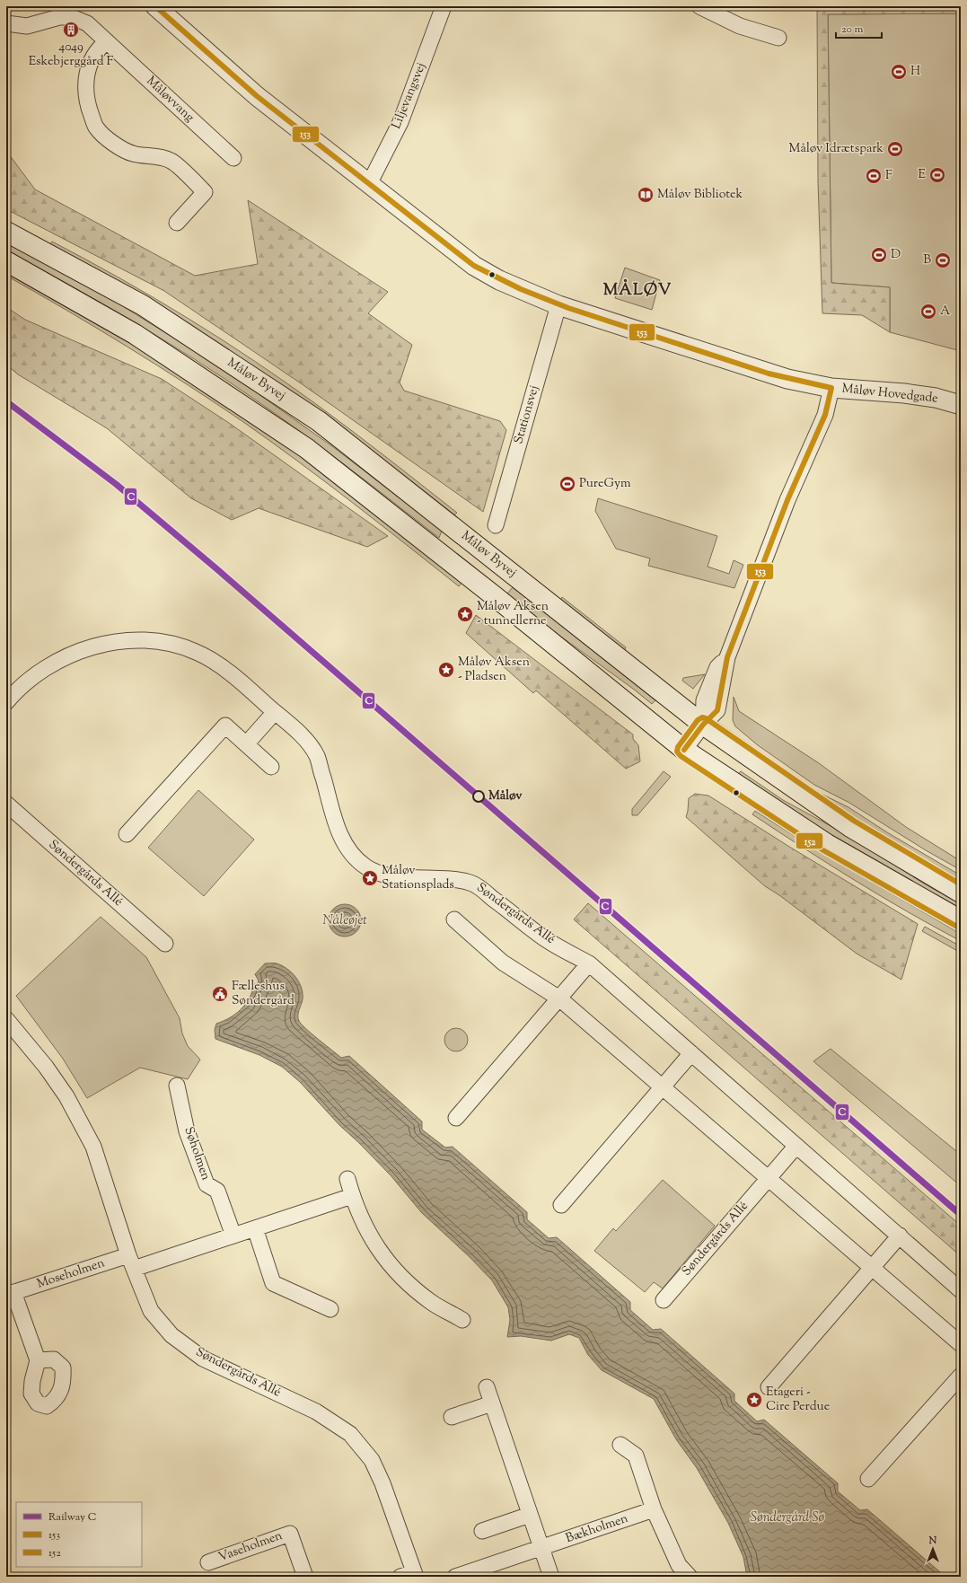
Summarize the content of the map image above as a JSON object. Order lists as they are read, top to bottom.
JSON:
{
  "streets": {
    "main road": ["Måløv Byvej"],
    "street": [
      "Liljevangsvej",
      "Måløvvang",
      "Måløv Hovedgade",
      "Stationsvej",
      "Søndergårds Allé",
      "Søholmen",
      "Moseholmen",
      "Bækholmen",
      "Vaseholmen"
    ]
  },
  "crossings": [
    ["Liljevangsvej", "Måløv Hovedgade"],
    ["Måløv Hovedgade", "Stationsvej"],
    ["Søndergårds Allé", "Moseholmen"]
  ],
  "districts": ["MÅLØV"],
  "water": ["Nåleøjet", "Søndergård Sø"],
  "places": {
    "building": ["4049 Eskebjerggård F"],
    "sports": [
      "H",
      "Måløv Idrætspark",
      "E",
      "F",
      "D",
      "B",
      "A",
      "PureGym"
    ],
    "library": ["Måløv Bibliotek"],
    "place": [
      "Måløv Aksen - tunnellerne",
      "Måløv Aksen - Pladsen",
      "Måløv Stationsplads",
      "Etageri - Cire Perdue"
    ],
    "other": ["Måløv"],
    "public building": ["Fælleshus Søndergård"]
  },
  "lines": ["transit line 153", "rail line C", "transit line 152"],
  "legend": ["Railway C", "153", "152"],
  "scale_bar": "20 m",
  "north": "top"
}
